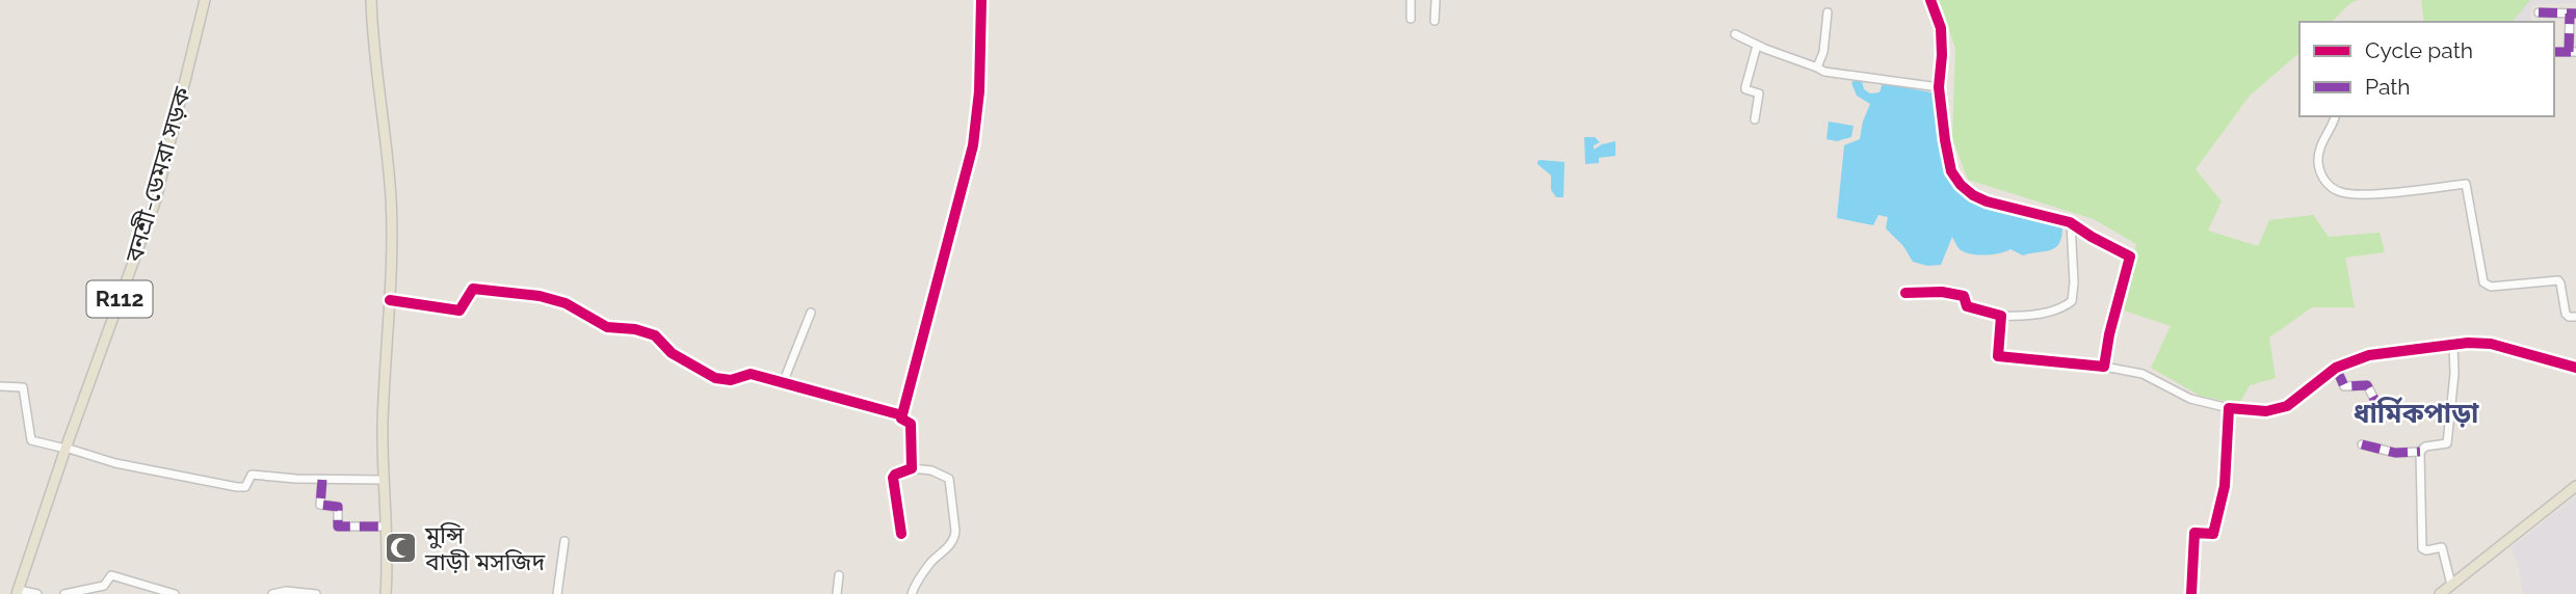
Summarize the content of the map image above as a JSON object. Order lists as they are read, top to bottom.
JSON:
{
  "streets": {
    "main road": ["বনশ্রী-ডেমরা সড়ক", "R112"]
  },
  "districts": ["ধার্মিকপাড়া"],
  "places": {
    "mosque": ["মুন্সি বাড়ী মসজিদ"]
  },
  "legend": ["Cycle path", "Path"]
}
